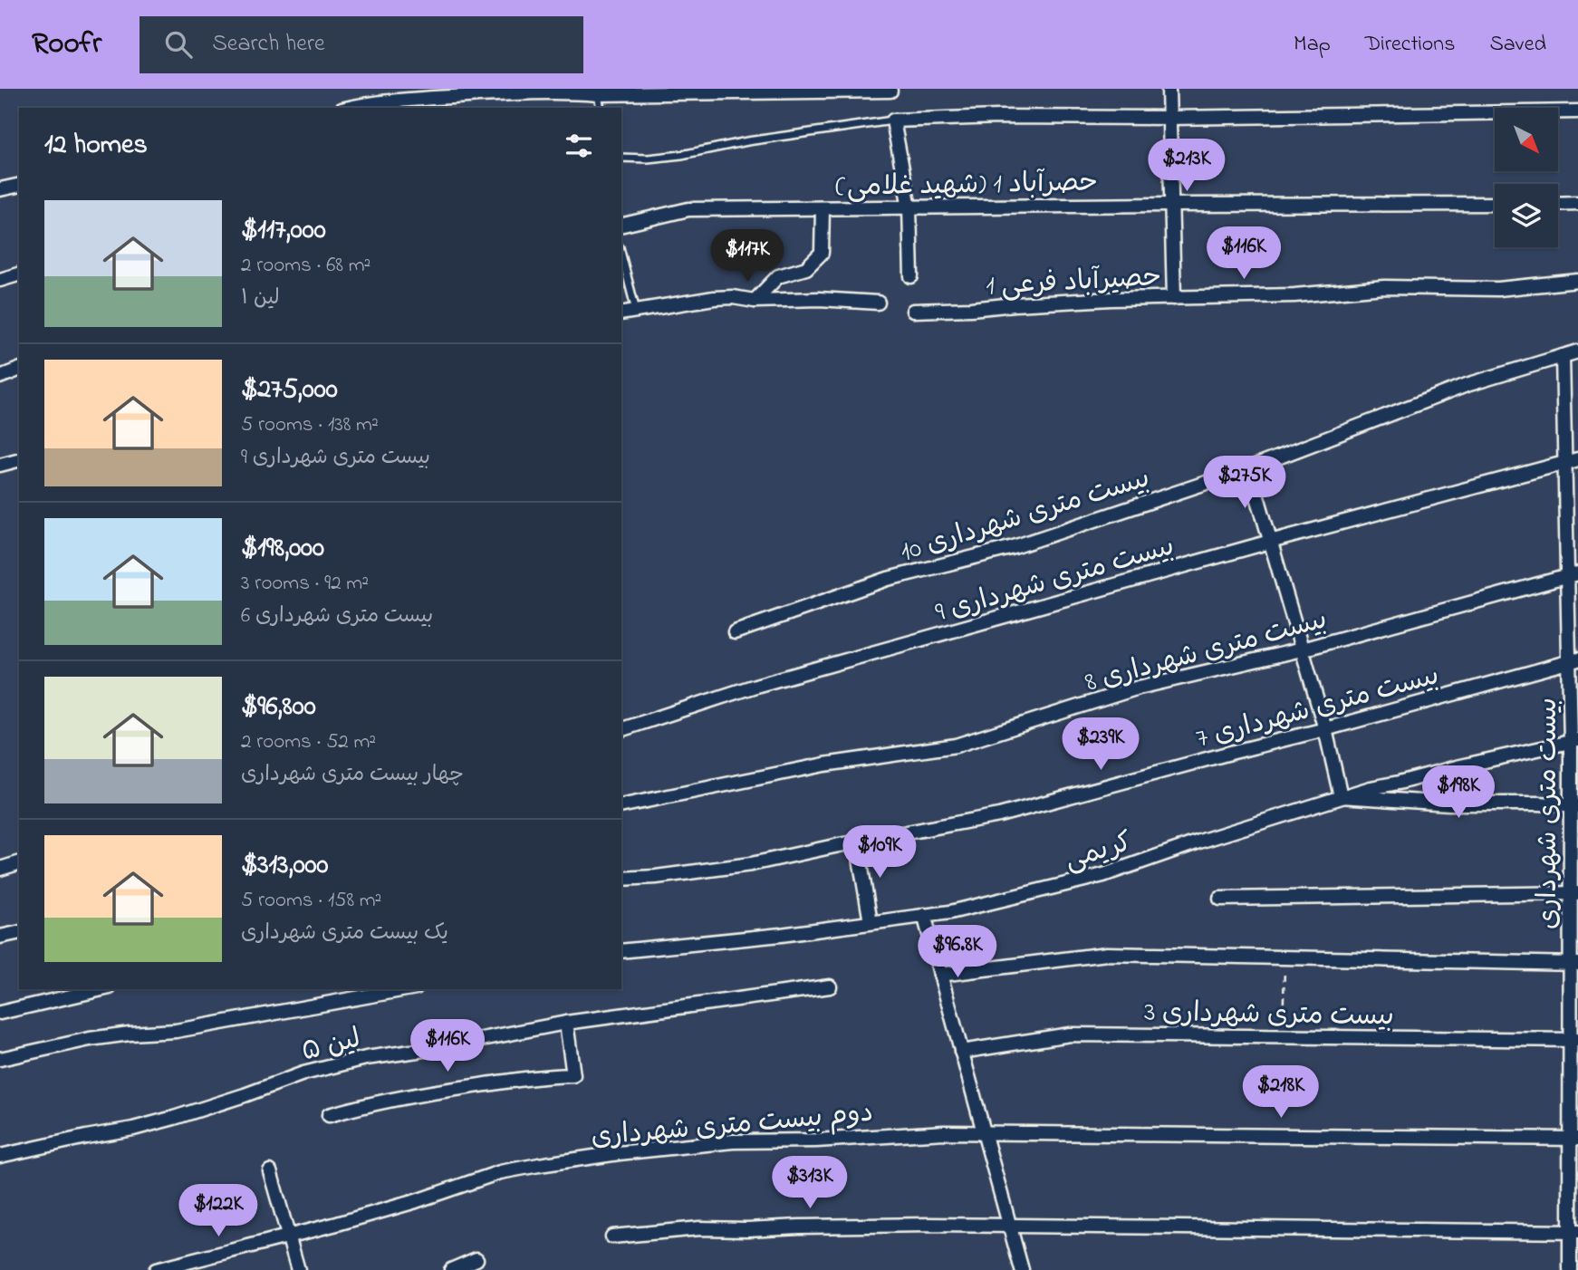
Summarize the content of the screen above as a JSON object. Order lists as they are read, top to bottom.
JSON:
{
  "streets": {
    "street": [
      "حصرآباد 1 (شهید غلامی)",
      "حصیرآباد فرعی 1",
      "بیست متری شهرداری 10",
      "بیست متری شهرداری 9",
      "بیست متری شهرداری 8",
      "بیست متری شهرداری 7",
      "بیست متری شهرداری",
      "کریمی",
      "بیست متری شهرداری 3",
      "لین ۵",
      "دوم بیست متری شهرداری"
    ]
  },
  "crossings": [
    ["بیست متری شهرداری 10", "بیست متری شهرداری"],
    ["بیست متری شهرداری 9", "بیست متری شهرداری"],
    ["بیست متری شهرداری 8", "بیست متری شهرداری"],
    ["بیست متری شهرداری 7", "بیست متری شهرداری"],
    ["بیست متری شهرداری", "کریمی"],
    ["بیست متری شهرداری", "بیست متری شهرداری 3"],
    ["بیست متری شهرداری", "دوم بیست متری شهرداری"]
  ],
  "north": "bottom right",
  "page": {
    "header": "Roofr",
    "search": "Search here",
    "nav": ["Map", "Directions", "Saved"],
    "heading": "12 homes",
    "price": [
      "$213K",
      "$116K",
      "$117K",
      "$275K",
      "$239K",
      "$198K",
      "$109K",
      "$96.8K",
      "$116K",
      "$218K",
      "$313K",
      "$122K"
    ],
    "list": [
      {
        "name": "$117,000",
        "note": "2 rooms · 68 m² · لین ۱"
      },
      {
        "name": "$275,000",
        "note": "5 rooms · 138 m² · بیست متری شهرداری 9"
      },
      {
        "name": "$198,000",
        "note": "3 rooms · 92 m² · بیست متری شهرداری 6"
      },
      {
        "name": "$96,800",
        "note": "2 rooms · 52 m² · چهار بیست متری شهرداری"
      },
      {
        "name": "$313,000",
        "note": "5 rooms · 158 m² · یک بیست متری شهرداری"
      }
    ]
  }
}
